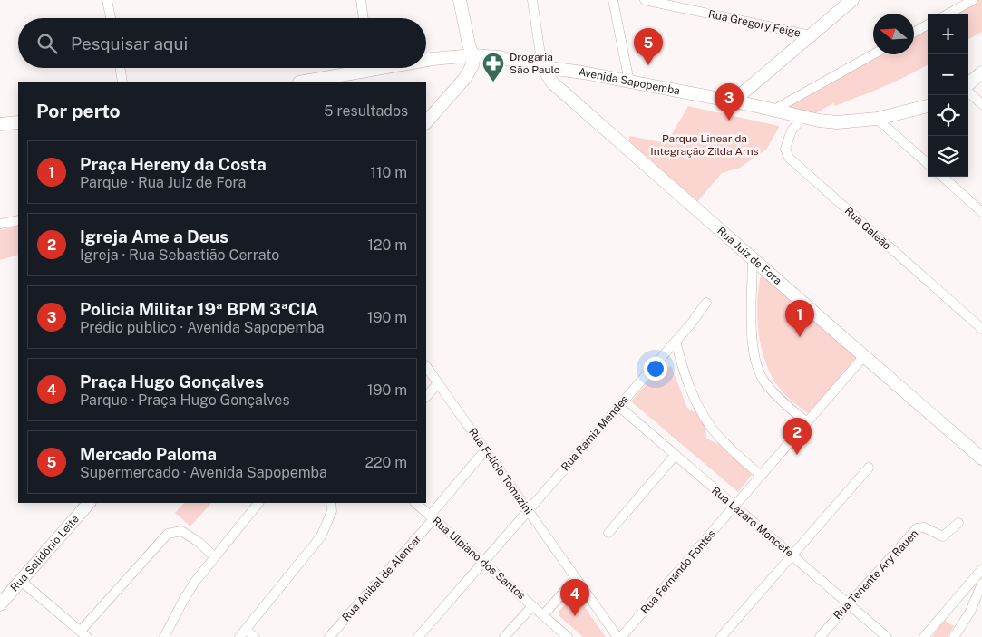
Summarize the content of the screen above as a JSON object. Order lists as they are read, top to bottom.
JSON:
{
  "streets": {
    "main road": ["Avenida Sapopemba", "Rua Juiz de Fora", "Rua Solidônio Leite"],
    "street": [
      "Rua Gregory Feige",
      "Rua Galeão",
      "Rua Ramiz Mendes",
      "Rua Felício Tomazini",
      "Rua Lázaro Moncefe",
      "Rua Ulpiano dos Santos",
      "Rua Fernando Fontes",
      "Rua Tenente Ary Rauen",
      "Rua Anibal de Alencar"
    ]
  },
  "crossings": [
    ["Avenida Sapopemba", "Rua Galeão"],
    ["Avenida Sapopemba", "Rua Juiz de Fora"],
    ["Rua Juiz de Fora", "Rua Fernando Fontes"],
    ["Rua Ramiz Mendes", "Rua Felício Tomazini"],
    ["Rua Ramiz Mendes", "Rua Lázaro Moncefe"],
    ["Rua Ramiz Mendes", "Rua Ulpiano dos Santos"],
    ["Rua Felício Tomazini", "Rua Anibal de Alencar"],
    ["Rua Lázaro Moncefe", "Rua Fernando Fontes"],
    ["Rua Lázaro Moncefe", "Rua Tenente Ary Rauen"],
    ["Rua Ulpiano dos Santos", "Rua Anibal de Alencar"]
  ],
  "parks": ["Parque Linear da Integração Zilda Arns"],
  "places": {
    "pharmacy": ["Drogaria São Paulo"]
  },
  "north": "left",
  "page": {
    "map_buttons": ["+", "−"],
    "search": "Pesquisar aqui",
    "pins": [
      "5",
      "3",
      "1",
      "2",
      "4"
    ],
    "heading": ["Por perto", "5 resultados"],
    "list": [
      {
        "mark": "1",
        "name": "Praça Hereny da Costa",
        "note": "Parque · Rua Juiz de Fora",
        "value": "110 m"
      },
      {
        "mark": "2",
        "name": "Igreja Ame a Deus",
        "note": "Igreja · Rua Sebastião Cerrato",
        "value": "120 m"
      },
      {
        "mark": "3",
        "name": "Policia Militar 19ª BPM 3ªCIA",
        "note": "Prédio público · Avenida Sapopemba",
        "value": "190 m"
      },
      {
        "mark": "4",
        "name": "Praça Hugo Gonçalves",
        "note": "Parque · Praça Hugo Gonçalves",
        "value": "190 m"
      },
      {
        "mark": "5",
        "name": "Mercado Paloma",
        "note": "Supermercado · Avenida Sapopemba",
        "value": "220 m"
      }
    ]
  }
}
